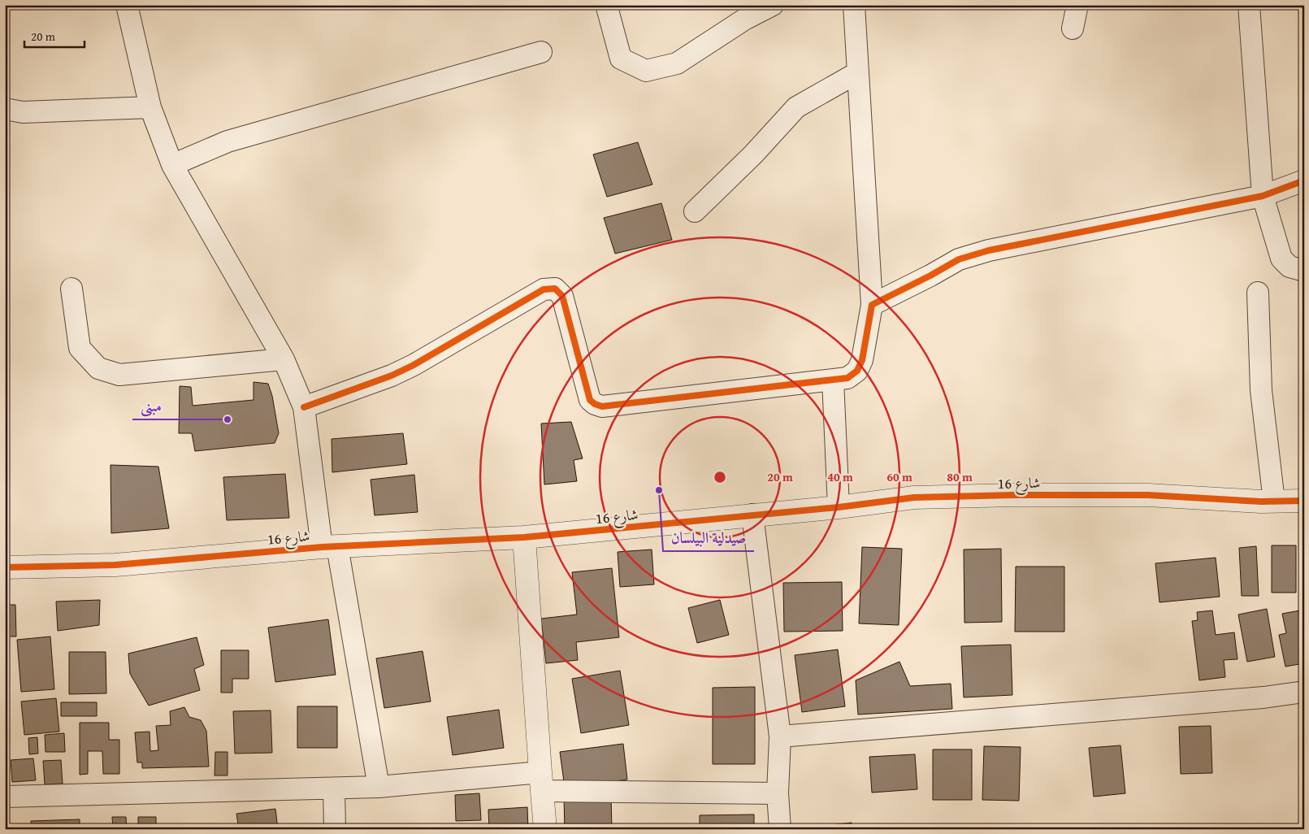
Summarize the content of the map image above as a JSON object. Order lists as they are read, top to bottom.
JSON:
{
  "streets": {
    "street": ["شارع 16"]
  },
  "places": ["مبنى", "صيدلية البيلسان"],
  "scale_bar": "20 m",
  "rings": [
    "20 m",
    "40 m",
    "60 m",
    "80 m"
  ]
}
